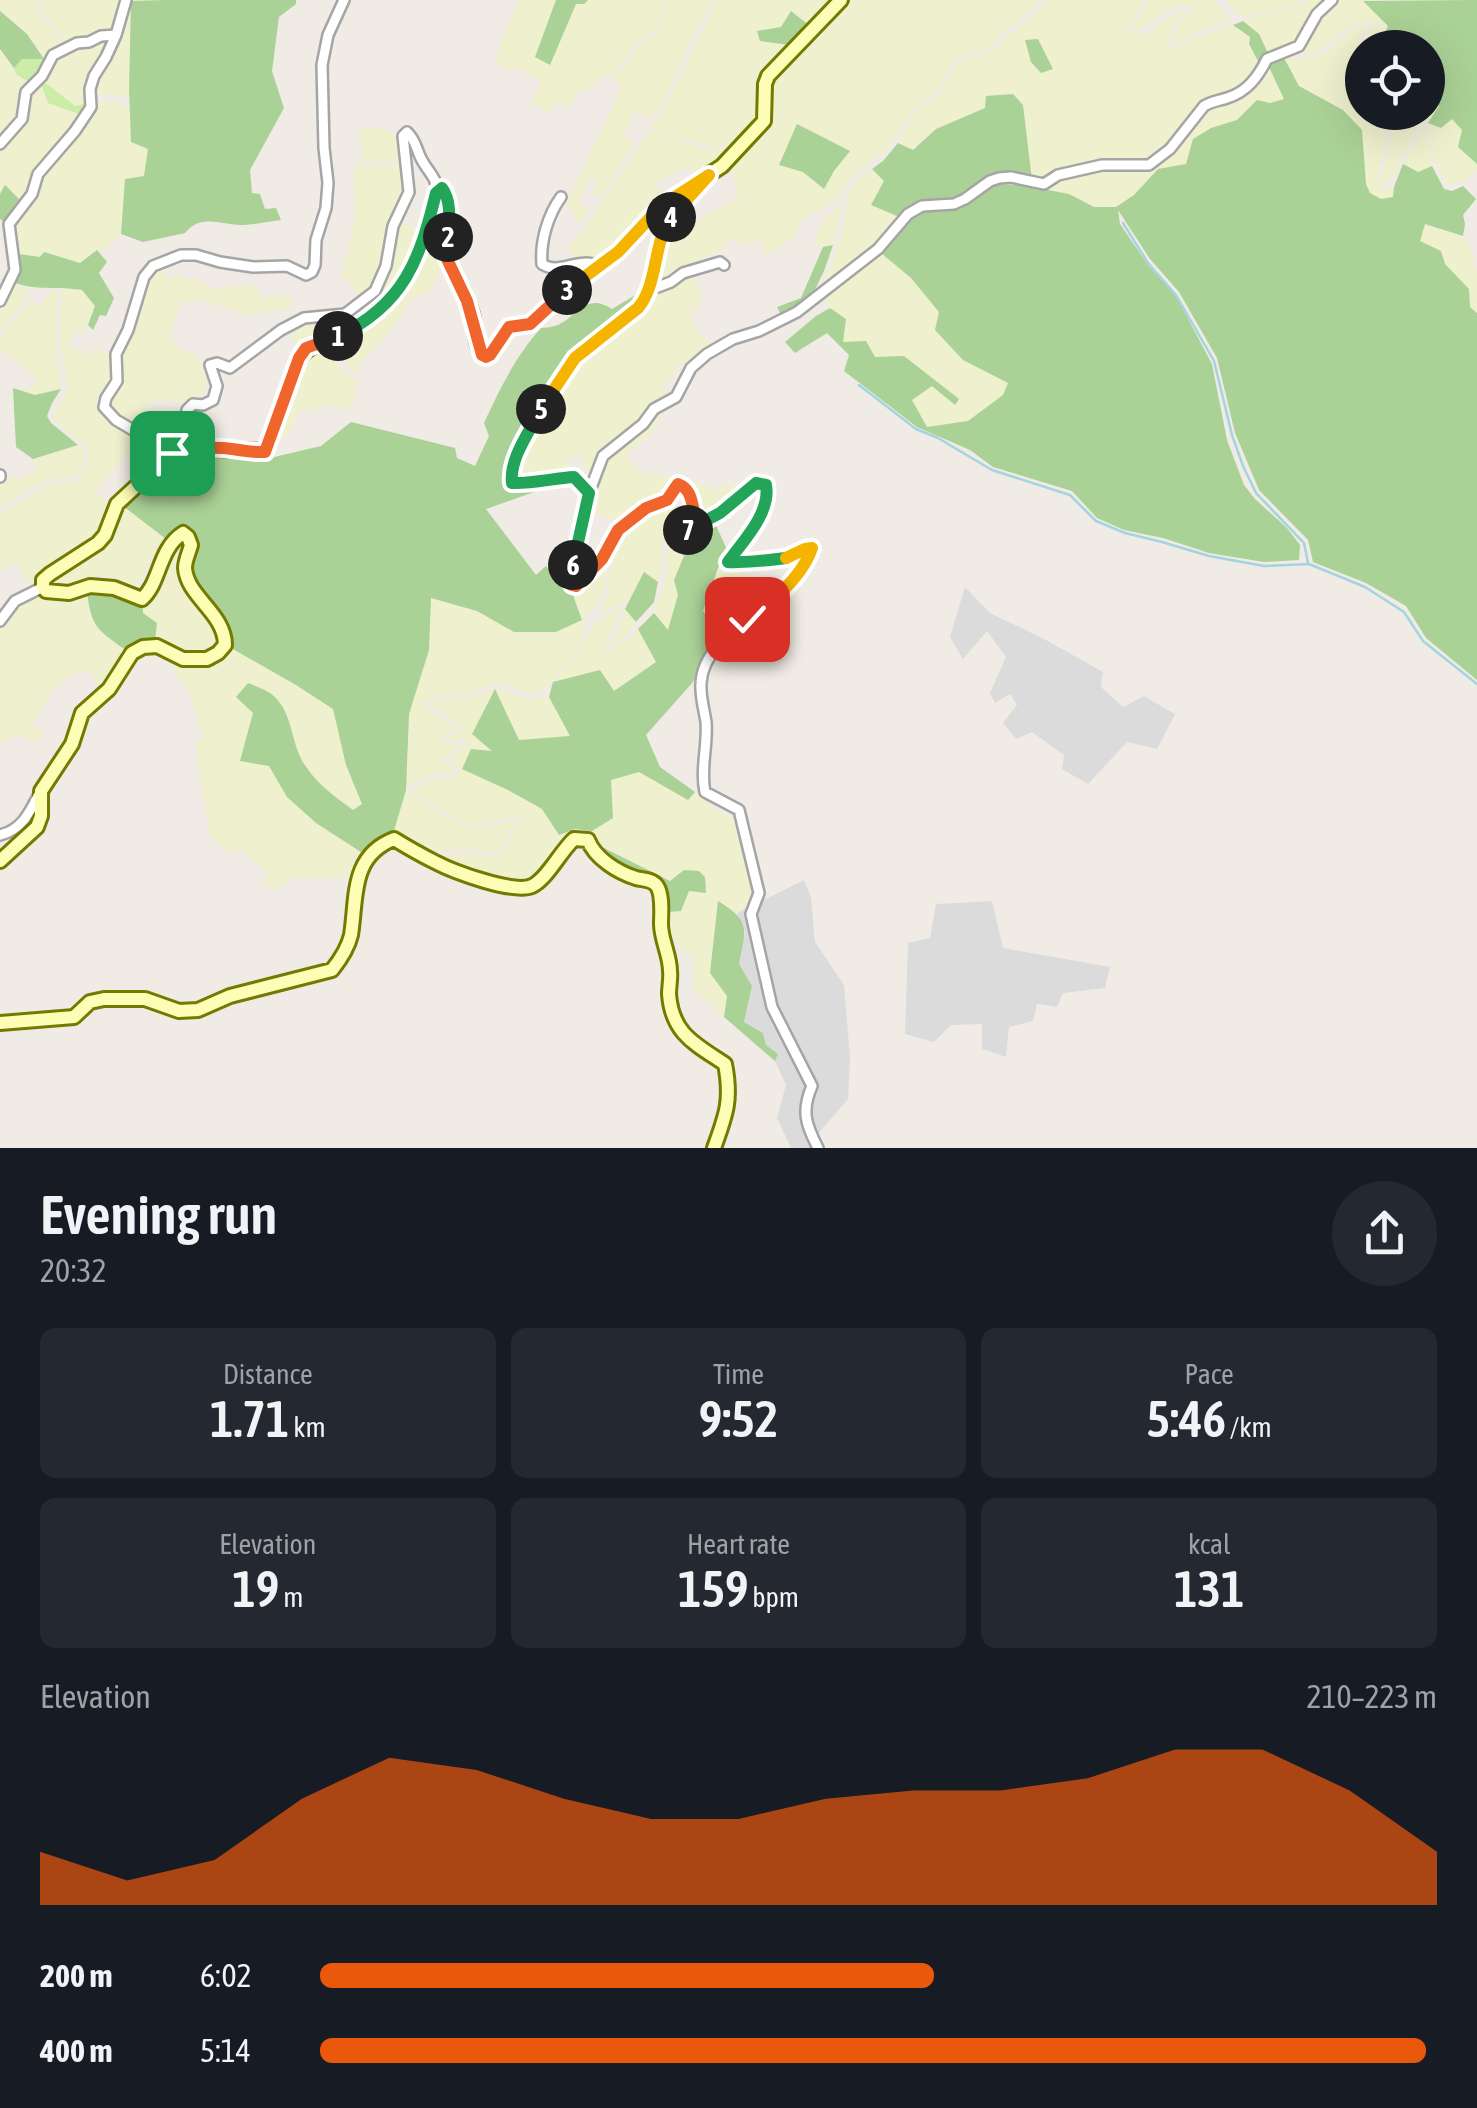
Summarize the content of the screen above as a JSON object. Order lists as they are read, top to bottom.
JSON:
{
  "page": {
    "pins": [
      "4",
      "2",
      "3",
      "1",
      "5",
      "7",
      "6"
    ],
    "heading": ["Evening run", "20:32"],
    "stats": [
      ["Distance", "1.71 km"],
      ["Time", "9:52"],
      ["Pace", "5:46 /km"],
      ["Elevation", "19 m"],
      ["Heart rate", "159 bpm"],
      ["kcal", "131"]
    ],
    "chart": ["Elevation", "210–223 m"],
    "list": [
      {
        "name": "200 m",
        "note": "6:02"
      },
      {
        "name": "400 m",
        "note": "5:14"
      }
    ]
  }
}
